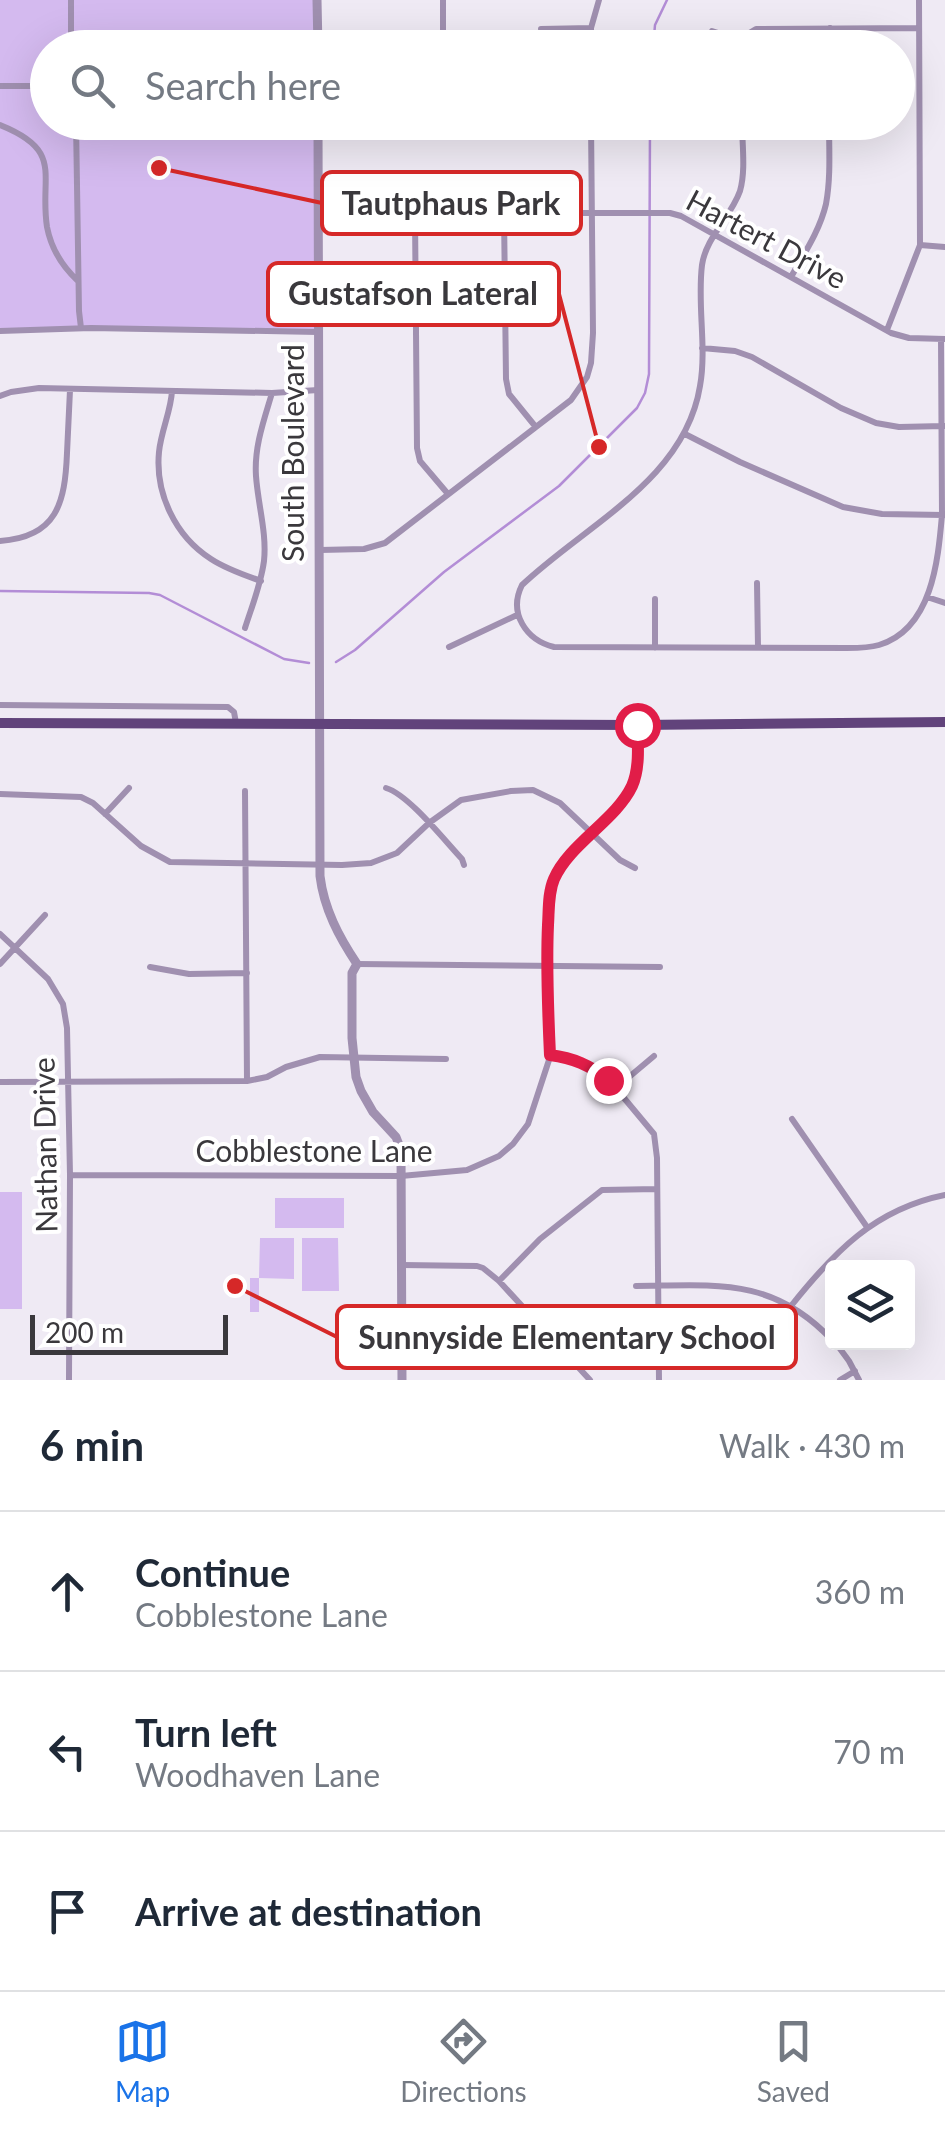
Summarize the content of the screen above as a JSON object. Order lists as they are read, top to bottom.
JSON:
{
  "streets": {
    "street": [
      "Hartert Drive",
      "South Boulevard",
      "Nathan Drive",
      "Cobblestone Lane"
    ]
  },
  "crossings": [
    ["Hartert Drive", "South Boulevard"],
    ["Nathan Drive", "Cobblestone Lane"]
  ],
  "places": ["Tautphaus Park", "Gustafson Lateral", "Sunnyside Elementary School"],
  "scale_bar": "200 m",
  "page": {
    "search": "Search here",
    "scale": "200 m",
    "heading": ["6 min", "Walk · 430 m"],
    "list": [
      ["Continue", "Cobblestone Lane", "360 m"],
      ["Turn left", "Woodhaven Lane", "70 m"],
      "Arrive at destination"
    ],
    "nav": ["Map", "Directions", "Saved"]
  }
}
